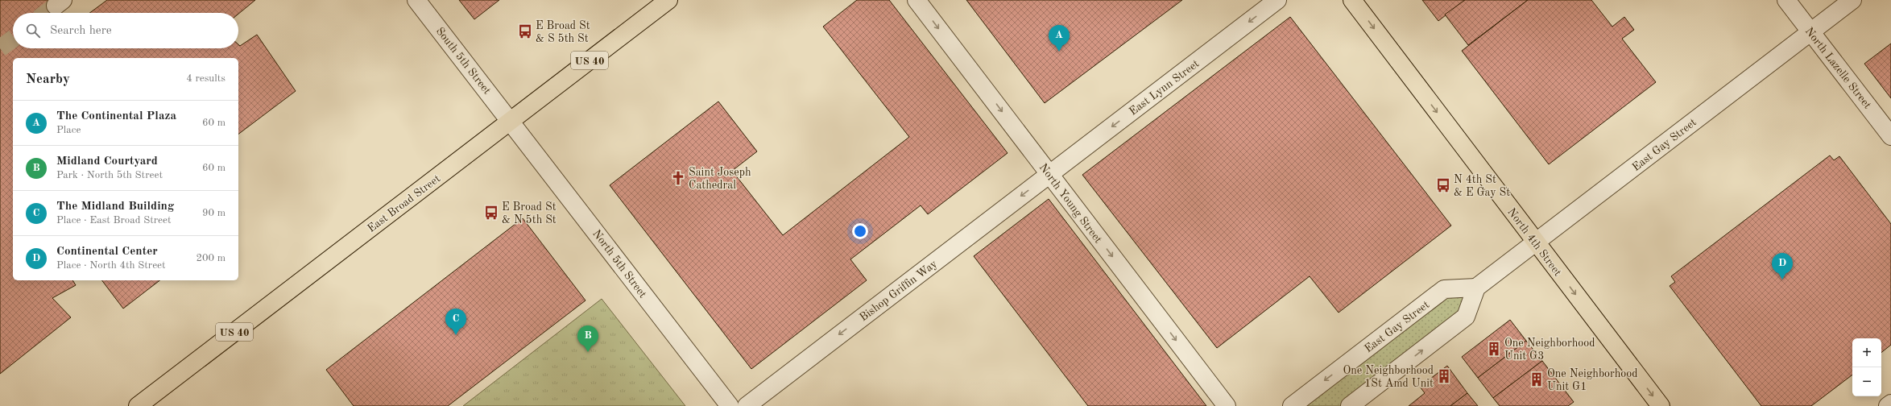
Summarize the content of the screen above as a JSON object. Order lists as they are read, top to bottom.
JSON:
{
  "streets": {
    "main road": ["US 40", "East Broad Street", "North 4th Street"],
    "street": [
      "South 5th Street",
      "North Lazelle Street",
      "East Lynn Street",
      "East Gay Street",
      "North Young Street",
      "North 5th Street",
      "Bishop Griffin Way"
    ]
  },
  "crossings": [
    ["South 5th Street", "East Broad Street"],
    ["South 5th Street", "North 5th Street"],
    ["North Lazelle Street", "East Gay Street"],
    ["East Lynn Street", "North Young Street"],
    ["East Lynn Street", "Bishop Griffin Way"],
    ["East Gay Street", "North 4th Street"],
    ["East Broad Street", "North 5th Street"],
    ["North Young Street", "Bishop Griffin Way"]
  ],
  "one_way": [
    "East Lynn Street",
    "North Young Street",
    "North 4th Street",
    "Bishop Griffin Way"
  ],
  "places": {
    "bus stop": ["E Broad St & S 5th St", "N 4th St & E Gay St", "E Broad St & N 5th St"],
    "church": ["Saint Joseph Cathedral"],
    "building": ["One Neighborhood Unit G3", "One Neighborhood 1St Amd Unit", "One Neighborhood Unit G1"]
  },
  "page": {
    "search": "Search here",
    "pins": [
      "A",
      "D",
      "C",
      "B"
    ],
    "heading": ["Nearby", "4 results"],
    "list": [
      {
        "mark": "A",
        "name": "The Continental Plaza",
        "note": "Place",
        "value": "60 m"
      },
      {
        "mark": "B",
        "name": "Midland Courtyard",
        "note": "Park · North 5th Street",
        "value": "60 m"
      },
      {
        "mark": "C",
        "name": "The Midland Building",
        "note": "Place · East Broad Street",
        "value": "90 m"
      },
      {
        "mark": "D",
        "name": "Continental Center",
        "note": "Place · North 4th Street",
        "value": "200 m"
      }
    ],
    "map_buttons": ["+", "−"]
  }
}
